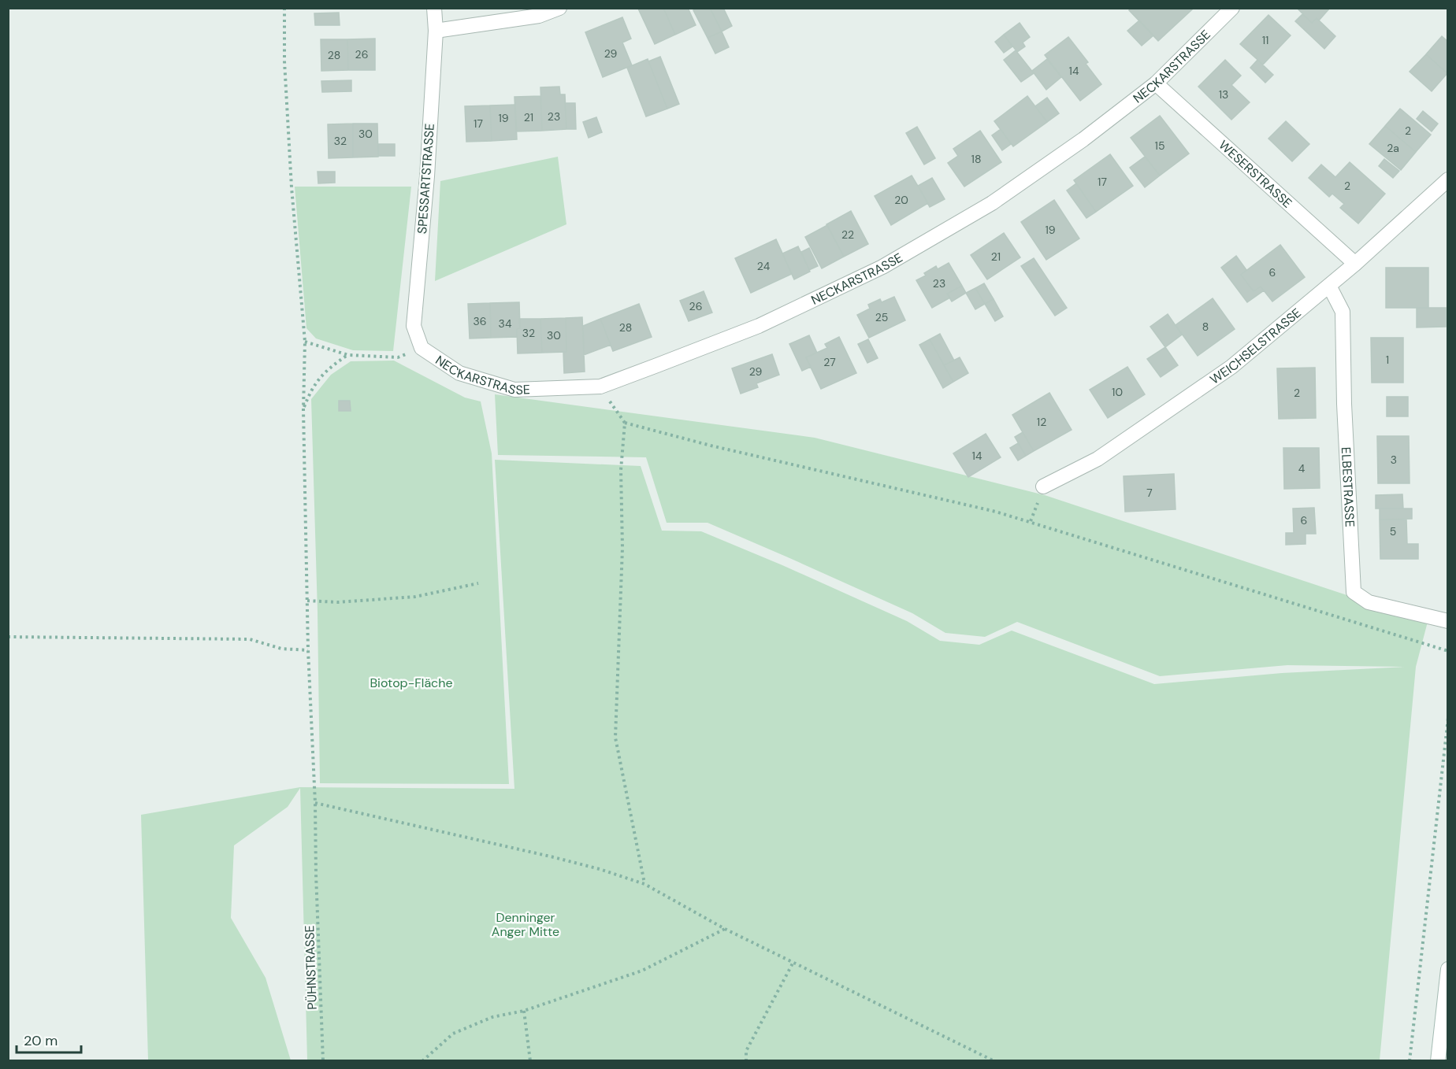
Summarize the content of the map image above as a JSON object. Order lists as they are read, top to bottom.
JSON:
{
  "streets": {
    "street": [
      "NECKARSTRASSE",
      "WESERSTRASSE",
      "SPESSARTSTRASSE",
      "WEICHSELSTRASSE",
      "ELBESTRASSE"
    ],
    "path": ["PÜHNSTRASSE"]
  },
  "crossings": [
    ["NECKARSTRASSE", "WESERSTRASSE"],
    ["NECKARSTRASSE", "SPESSARTSTRASSE"],
    ["WESERSTRASSE", "WEICHSELSTRASSE"],
    ["WEICHSELSTRASSE", "ELBESTRASSE"]
  ],
  "parks": ["Biotop-Fläche", "Denninger Anger Mitte"],
  "house_numbers": [
    "11",
    "29",
    "26",
    "28",
    "14",
    "13",
    "23",
    "21",
    "19",
    "17",
    "2",
    "30",
    "32",
    "15",
    "2a",
    "18",
    "17",
    "2",
    "20",
    "19",
    "22",
    "21",
    "24",
    "6",
    "23",
    "26",
    "25",
    "36",
    "34",
    "8",
    "28",
    "32",
    "30",
    "1",
    "27",
    "29",
    "10",
    "2",
    "12",
    "14",
    "3",
    "4",
    "7",
    "6",
    "5"
  ],
  "scale_bar": "20 m"
}
